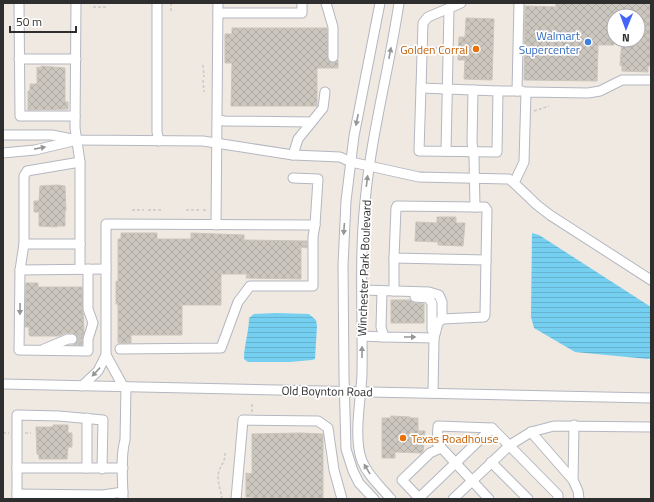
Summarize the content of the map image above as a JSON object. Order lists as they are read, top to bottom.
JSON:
{
  "streets": {
    "street": ["Winchester Park Boulevard", "Old Boynton Road"]
  },
  "crossings": [
    ["Winchester Park Boulevard", "Old Boynton Road"]
  ],
  "places": ["Walmart Supercenter", "Golden Corral", "Texas Roadhouse"],
  "scale_bar": "50 m",
  "north": "bottom"
}
